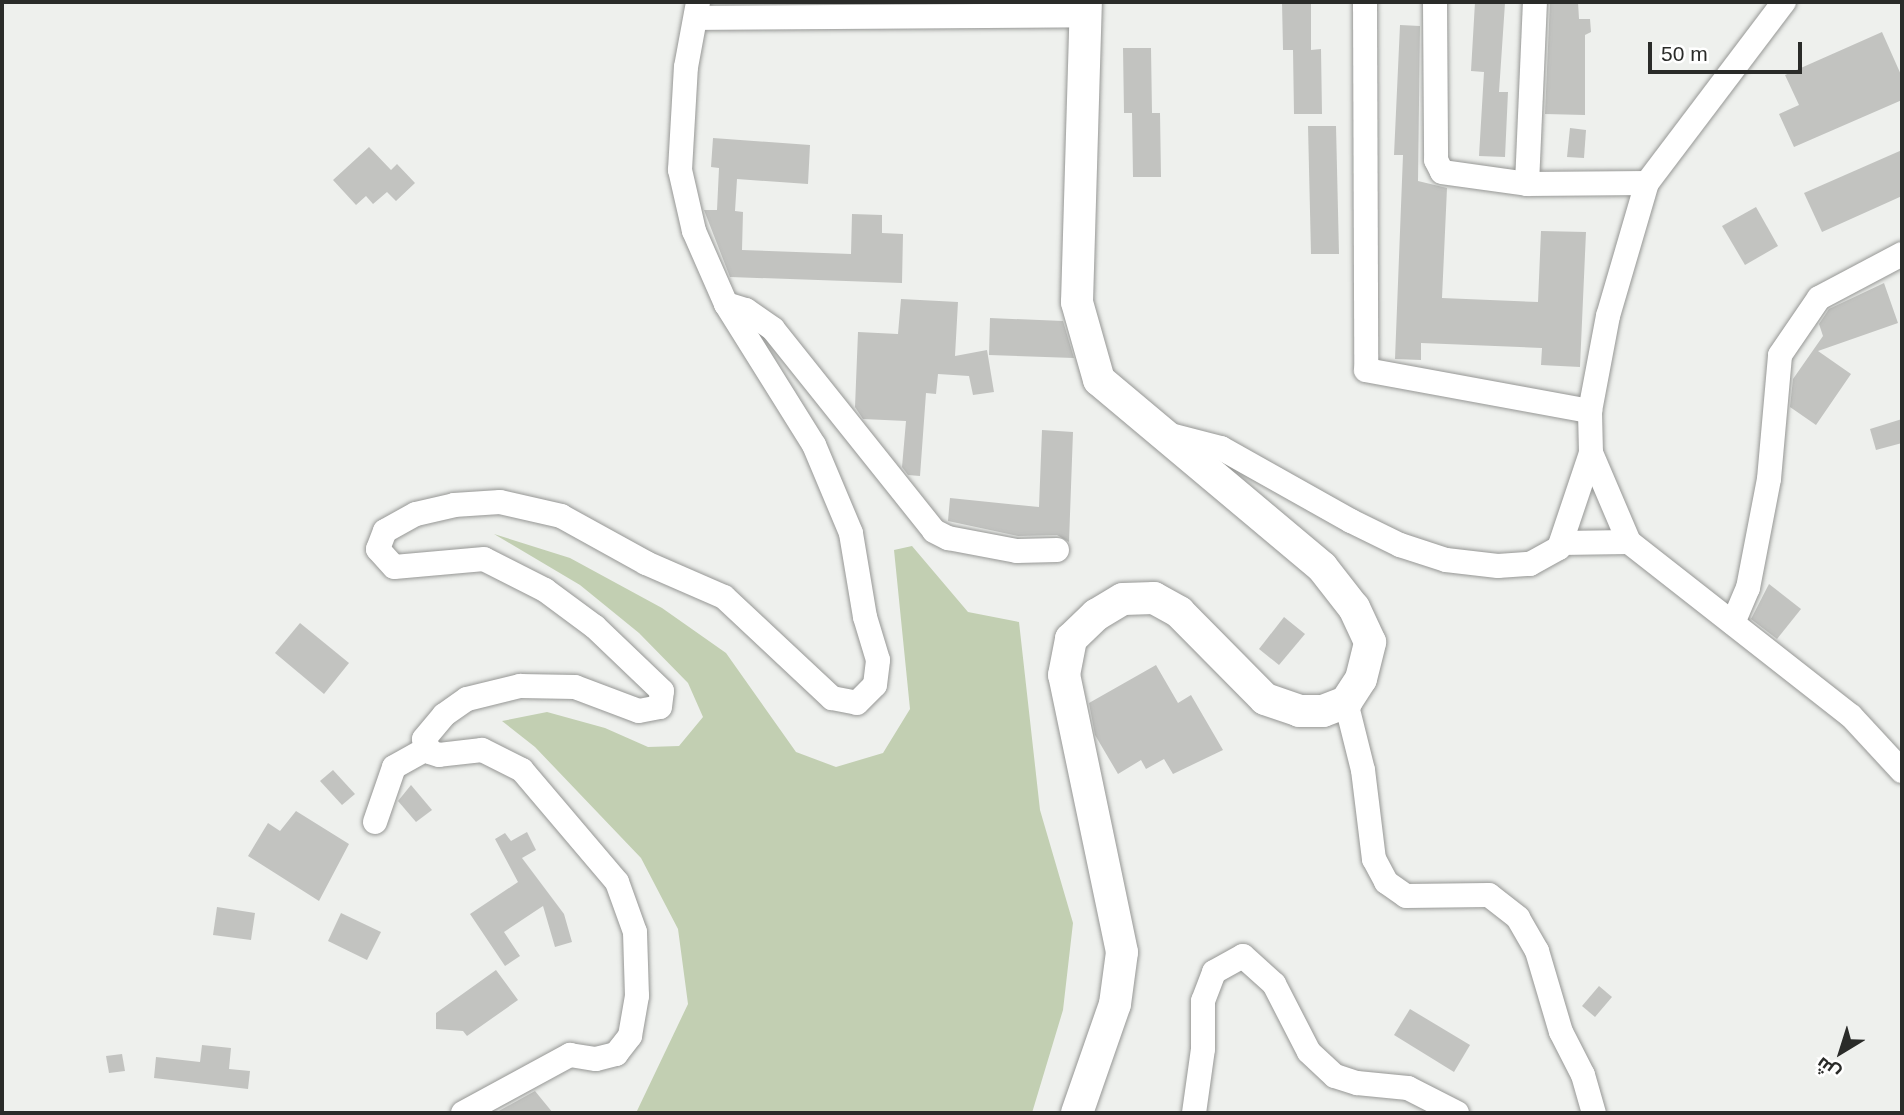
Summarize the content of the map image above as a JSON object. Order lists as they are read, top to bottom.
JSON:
{
  "scale_bar": "50 m",
  "north": "bottom left"
}
